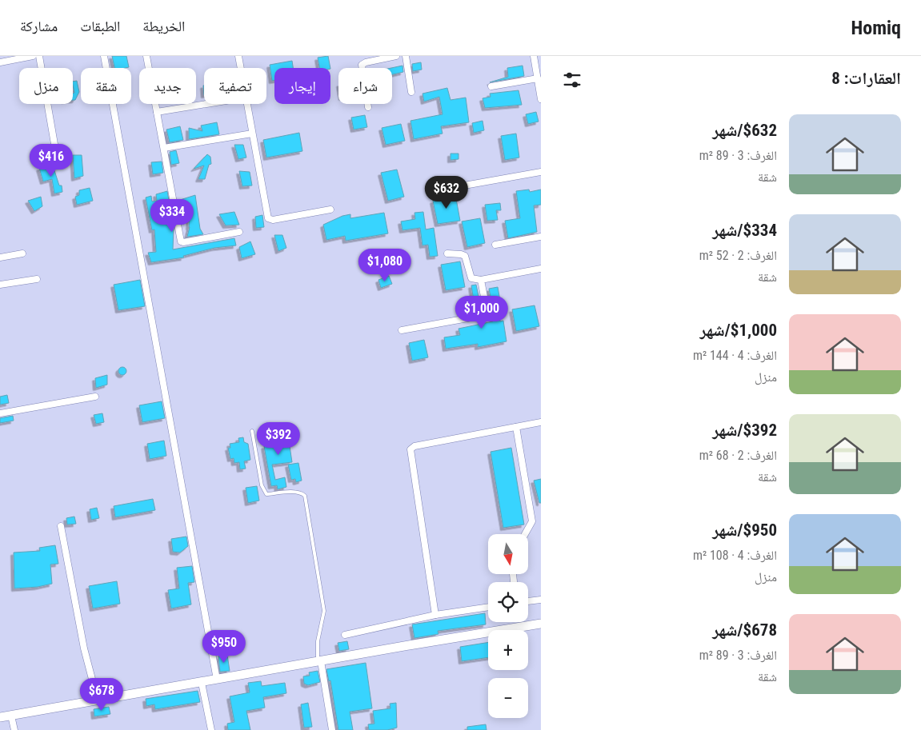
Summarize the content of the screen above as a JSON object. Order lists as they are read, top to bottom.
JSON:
{
  "north": "bottom",
  "page": {
    "header": "Homiq",
    "nav": ["الخريطة", "الطبقات", "مشاركة"],
    "heading": "العقارات: 8",
    "chip": [
      "شراء",
      "إيجار",
      "تصفية",
      "جديد",
      "شقة",
      "منزل"
    ],
    "list": [
      {
        "name": "$632/شهر",
        "note": "الغرف: 3 · 89 m² · شقة"
      },
      {
        "name": "$334/شهر",
        "note": "الغرف: 2 · 52 m² · شقة"
      },
      {
        "name": "$1,000/شهر",
        "note": "الغرف: 4 · 144 m² · منزل"
      },
      {
        "name": "$392/شهر",
        "note": "الغرف: 2 · 68 m² · شقة"
      },
      {
        "name": "$950/شهر",
        "note": "الغرف: 4 · 108 m² · منزل"
      },
      {
        "name": "$678/شهر",
        "note": "الغرف: 3 · 89 m² · شقة"
      }
    ],
    "price": [
      "$416",
      "$632",
      "$334",
      "$1,080",
      "$1,000",
      "$392",
      "$950",
      "$678"
    ],
    "map_buttons": ["+", "−"]
  }
}
